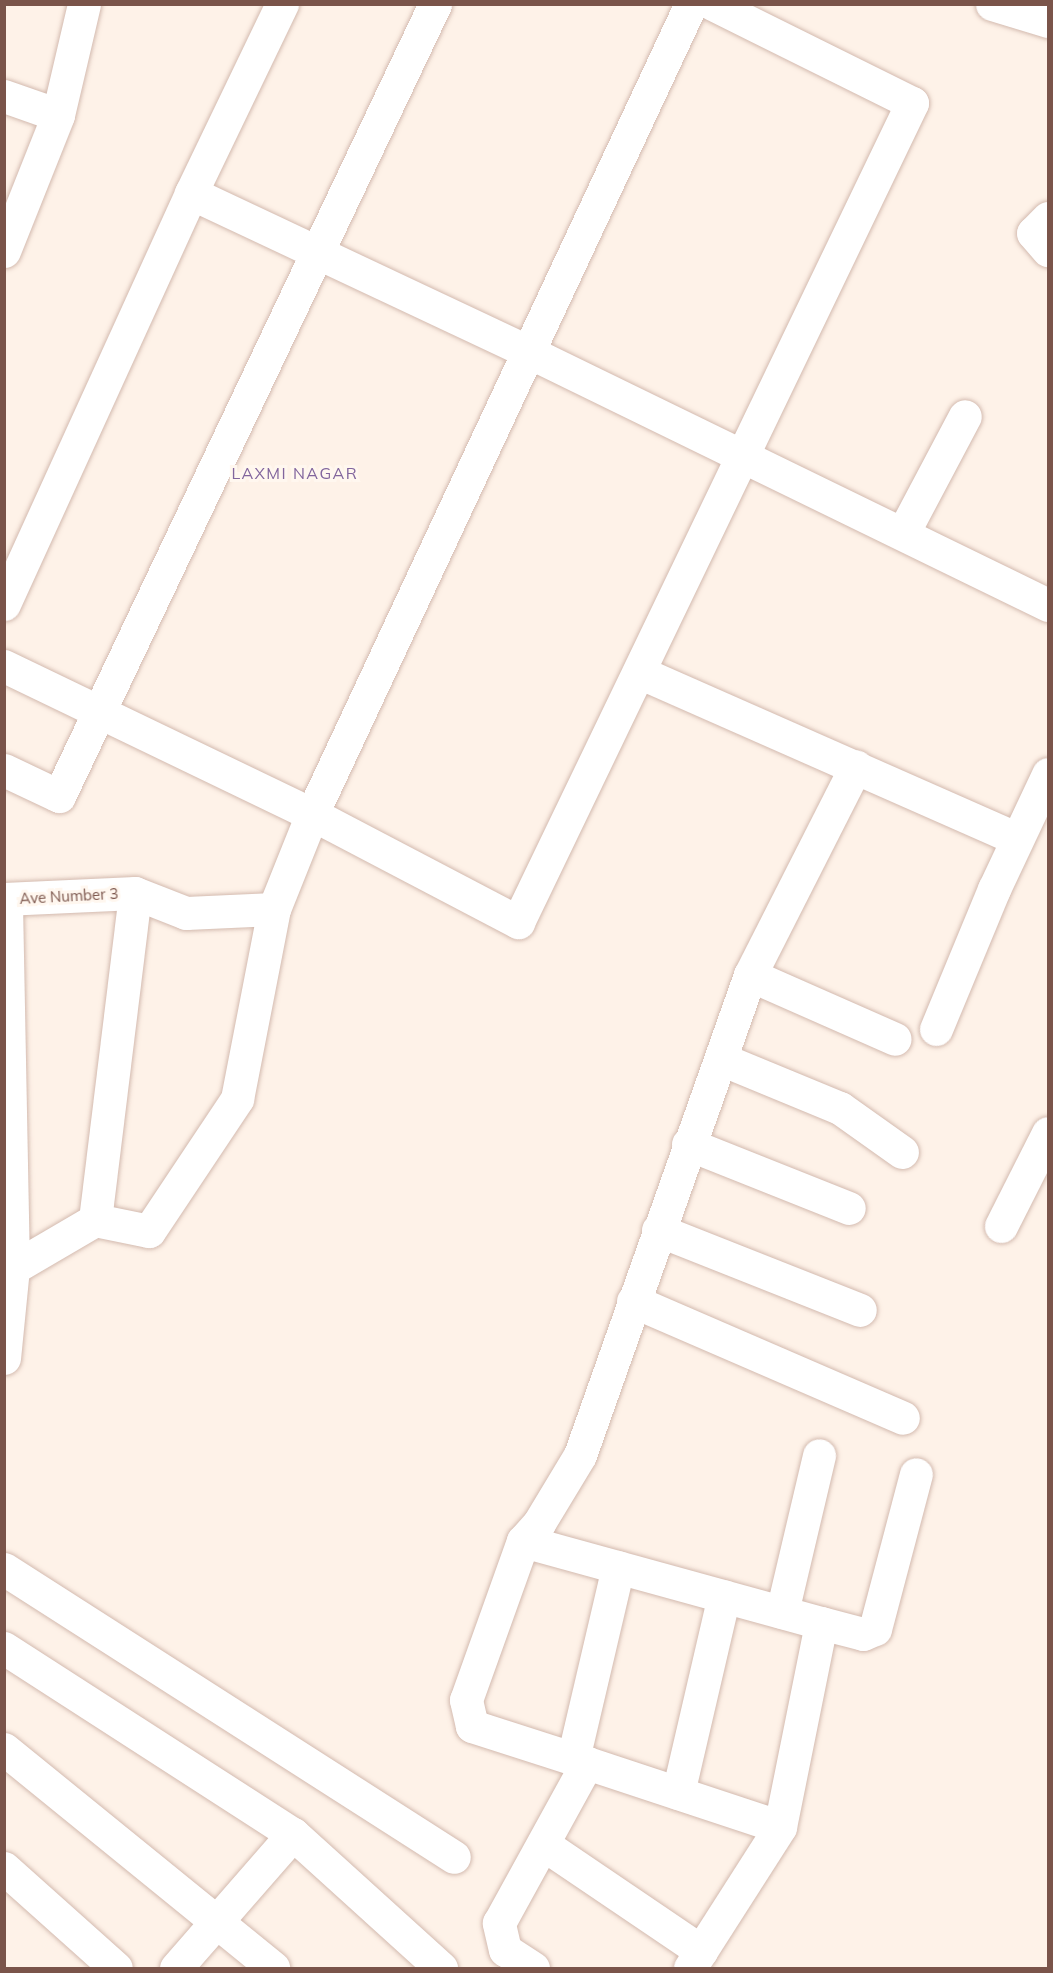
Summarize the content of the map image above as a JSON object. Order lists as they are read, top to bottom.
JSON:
{
  "streets": {
    "street": ["Ave Number 3"]
  },
  "districts": ["LAXMI NAGAR"]
}
